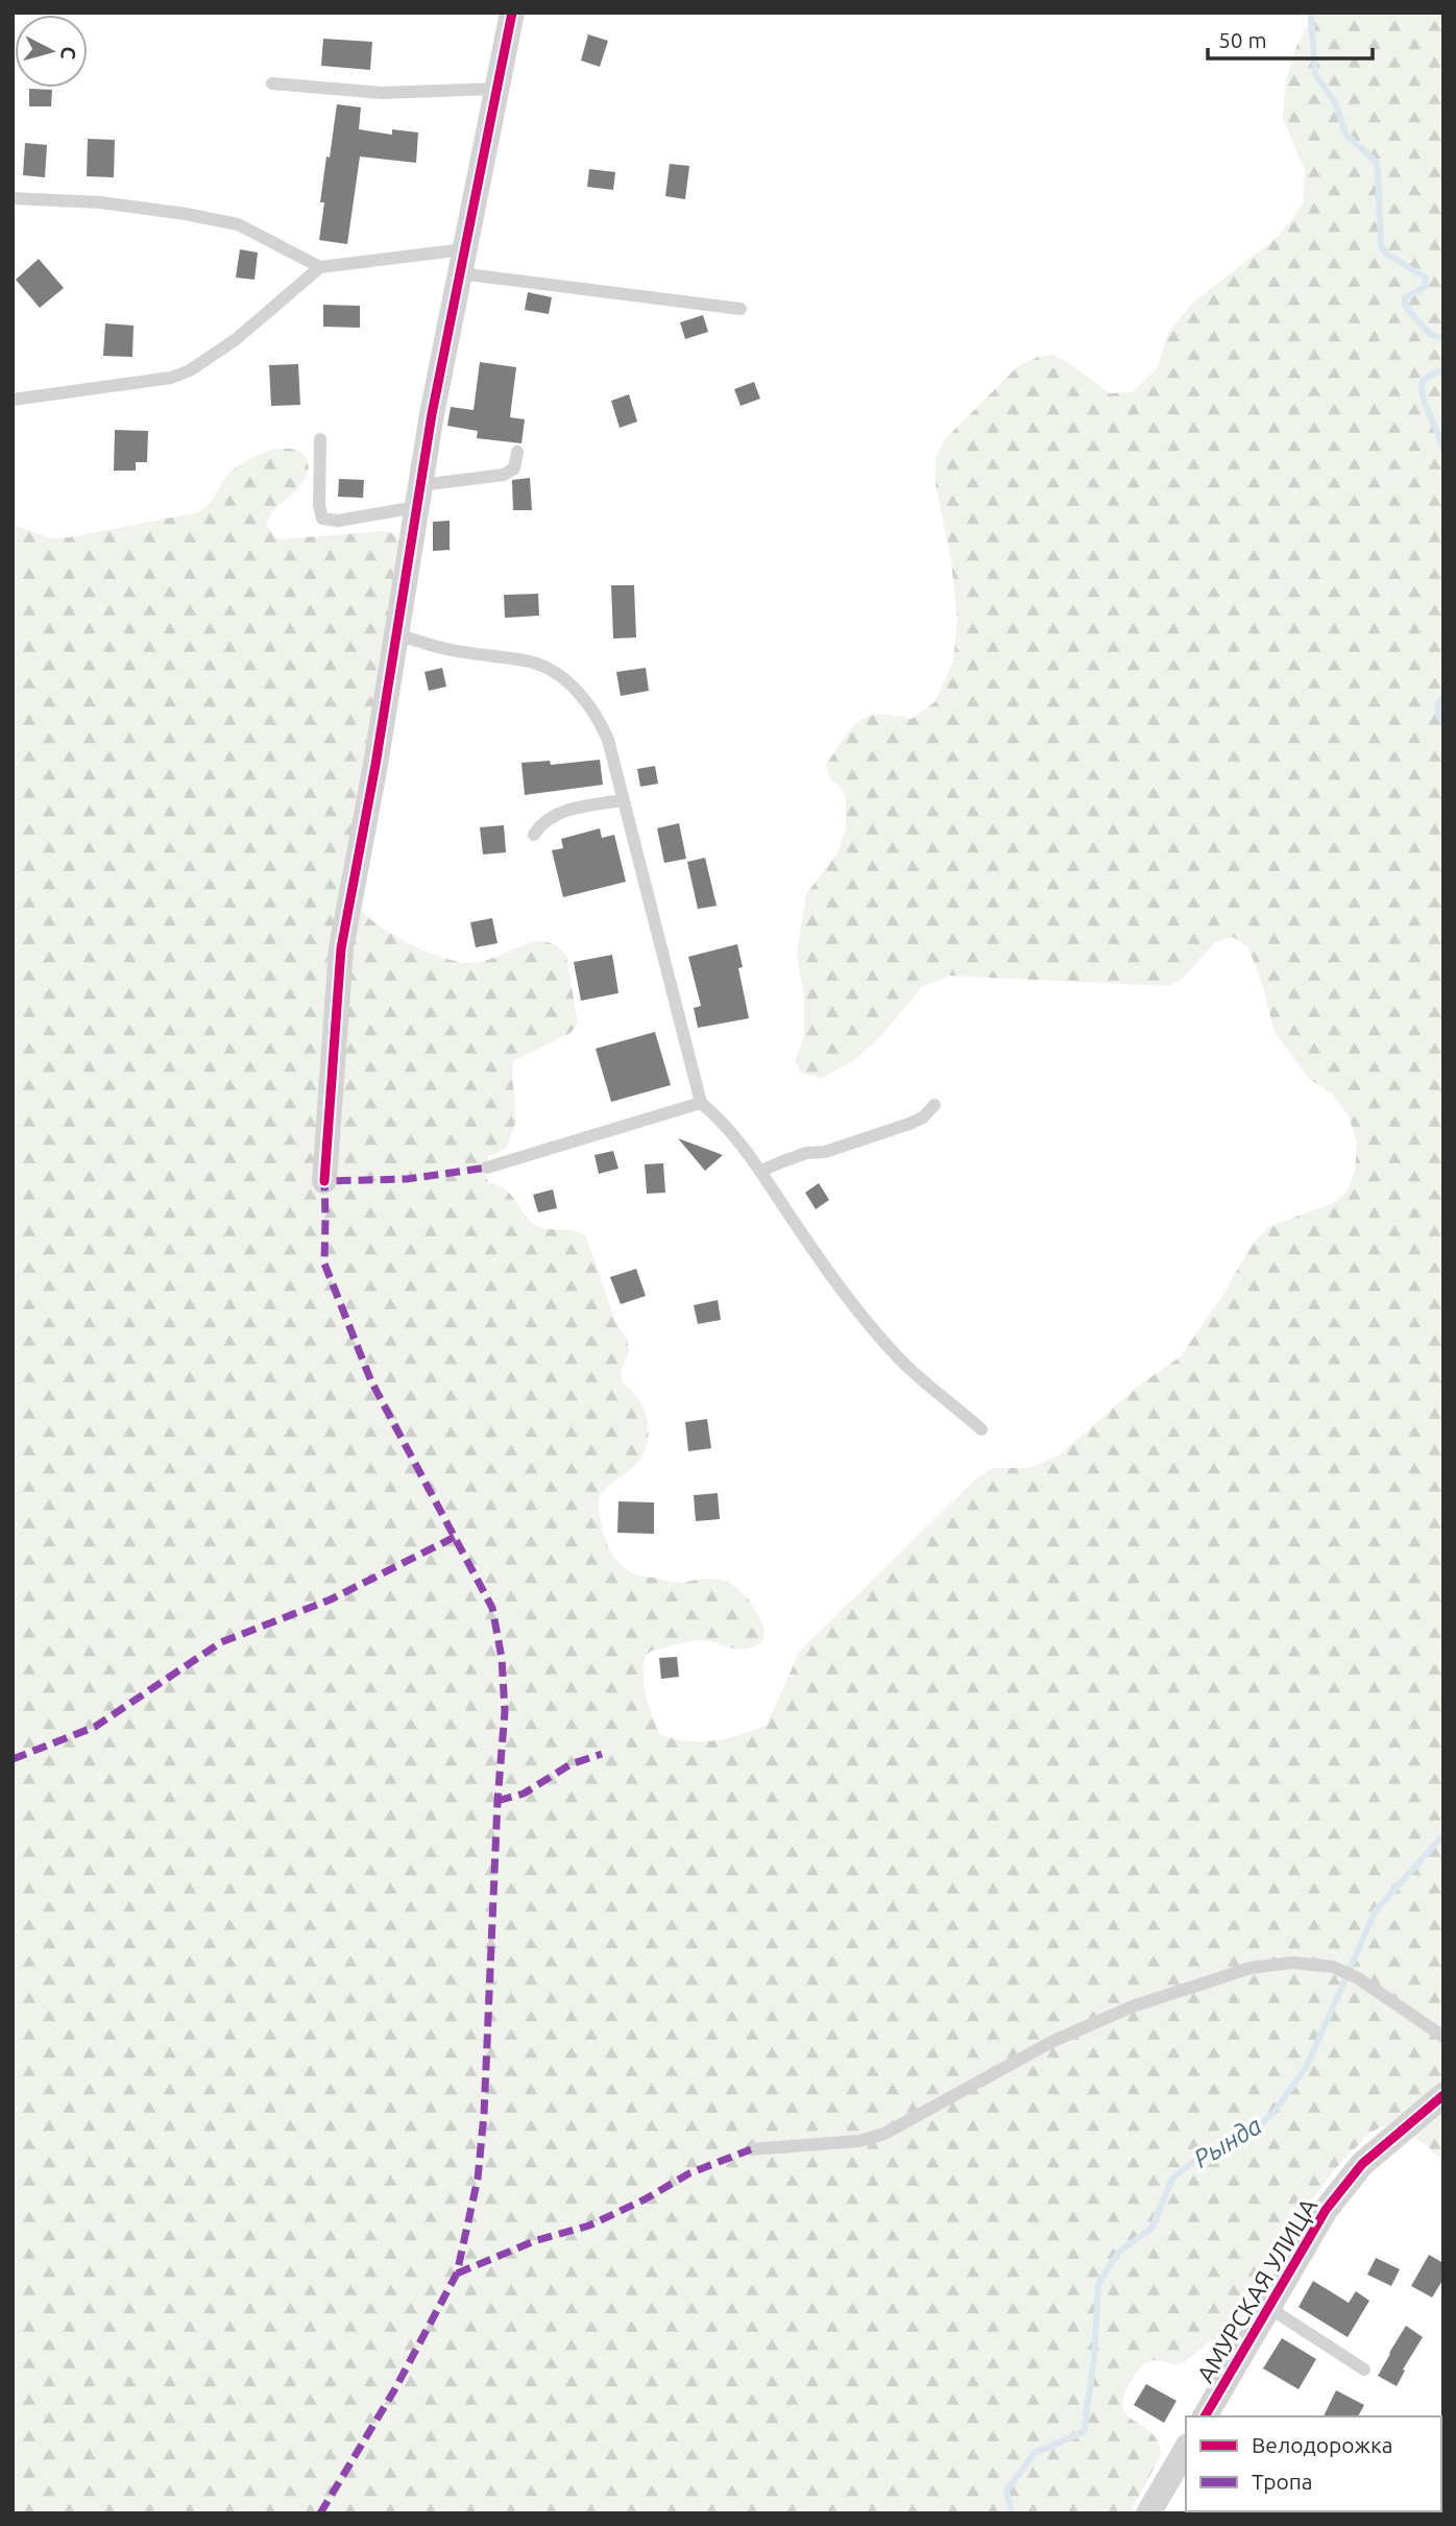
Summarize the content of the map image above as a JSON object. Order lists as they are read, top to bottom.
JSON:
{
  "streets": {
    "street": ["АМУРСКАЯ УЛИЦА"]
  },
  "water": ["Рында"],
  "legend": ["Велодорожка", "Тропа"],
  "scale_bar": "50 m",
  "north": "right"
}
